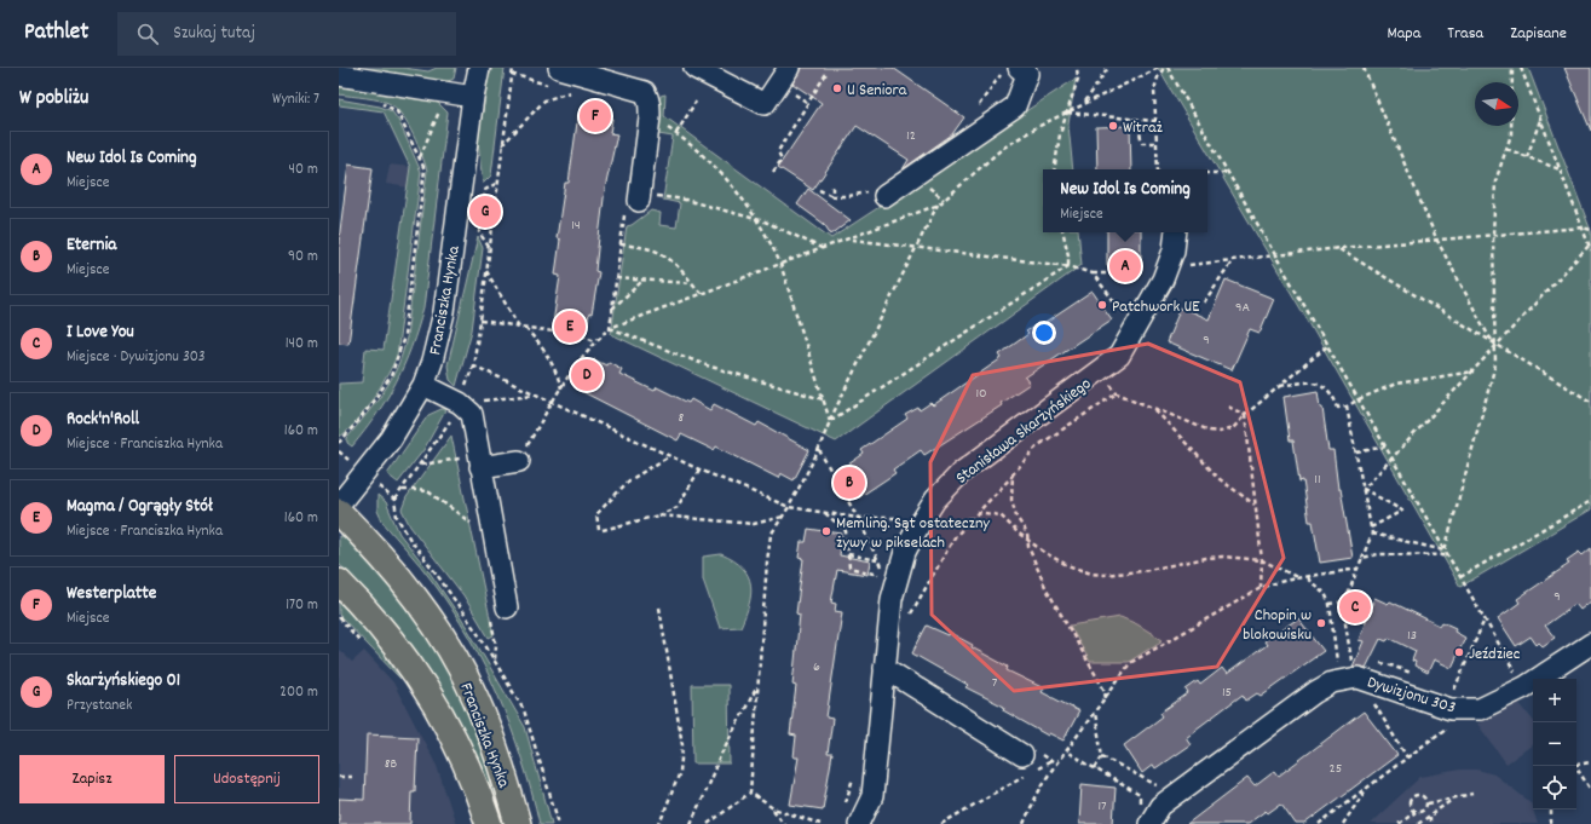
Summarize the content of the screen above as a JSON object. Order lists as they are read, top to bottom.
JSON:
{
  "streets": {
    "main road": ["Franciszka Hynka"],
    "street": ["Stanisława Skarżyńskiego", "Dywizjonu 303"]
  },
  "places": [
    "U Seniora",
    "Witraż",
    "Patchwork UE",
    "Memling. Sąt ostateczny żywy w pikselach",
    "Chopin w blokowisku",
    "Jeździec"
  ],
  "house_numbers": [
    "12",
    "14",
    "9A",
    "9",
    "10",
    "8",
    "11",
    "9",
    "13",
    "6",
    "7",
    "15",
    "8B",
    "25",
    "17"
  ],
  "north": "right",
  "page": {
    "header": "Pathlet",
    "search": "Szukaj tutaj",
    "nav": ["Mapa", "Trasa", "Zapisane"],
    "heading": ["W pobliżu", "Wyniki: 7"],
    "pins": [
      "F",
      "G",
      "A",
      "E",
      "D",
      "B",
      "C"
    ],
    "list": [
      {
        "mark": "A",
        "name": "New Idol Is Coming",
        "note": "Miejsce",
        "value": "40 m"
      },
      {
        "mark": "B",
        "name": "Eternia",
        "note": "Miejsce",
        "value": "90 m"
      },
      {
        "mark": "C",
        "name": "I Love You",
        "note": "Miejsce · Dywizjonu 303",
        "value": "140 m"
      },
      {
        "mark": "D",
        "name": "Rock'n'Roll",
        "note": "Miejsce · Franciszka Hynka",
        "value": "160 m"
      },
      {
        "mark": "E",
        "name": "Magma / Ogrągły Stół",
        "note": "Miejsce · Franciszka Hynka",
        "value": "160 m"
      },
      {
        "mark": "F",
        "name": "Westerplatte",
        "note": "Miejsce",
        "value": "170 m"
      },
      {
        "mark": "G",
        "name": "Skarżyńskiego 01",
        "note": "Przystanek",
        "value": "200 m"
      }
    ],
    "popup": ["New Idol Is Coming", "Miejsce"],
    "map_buttons": ["+", "−"],
    "buttons": ["Zapisz", "Udostępnij"]
  }
}
